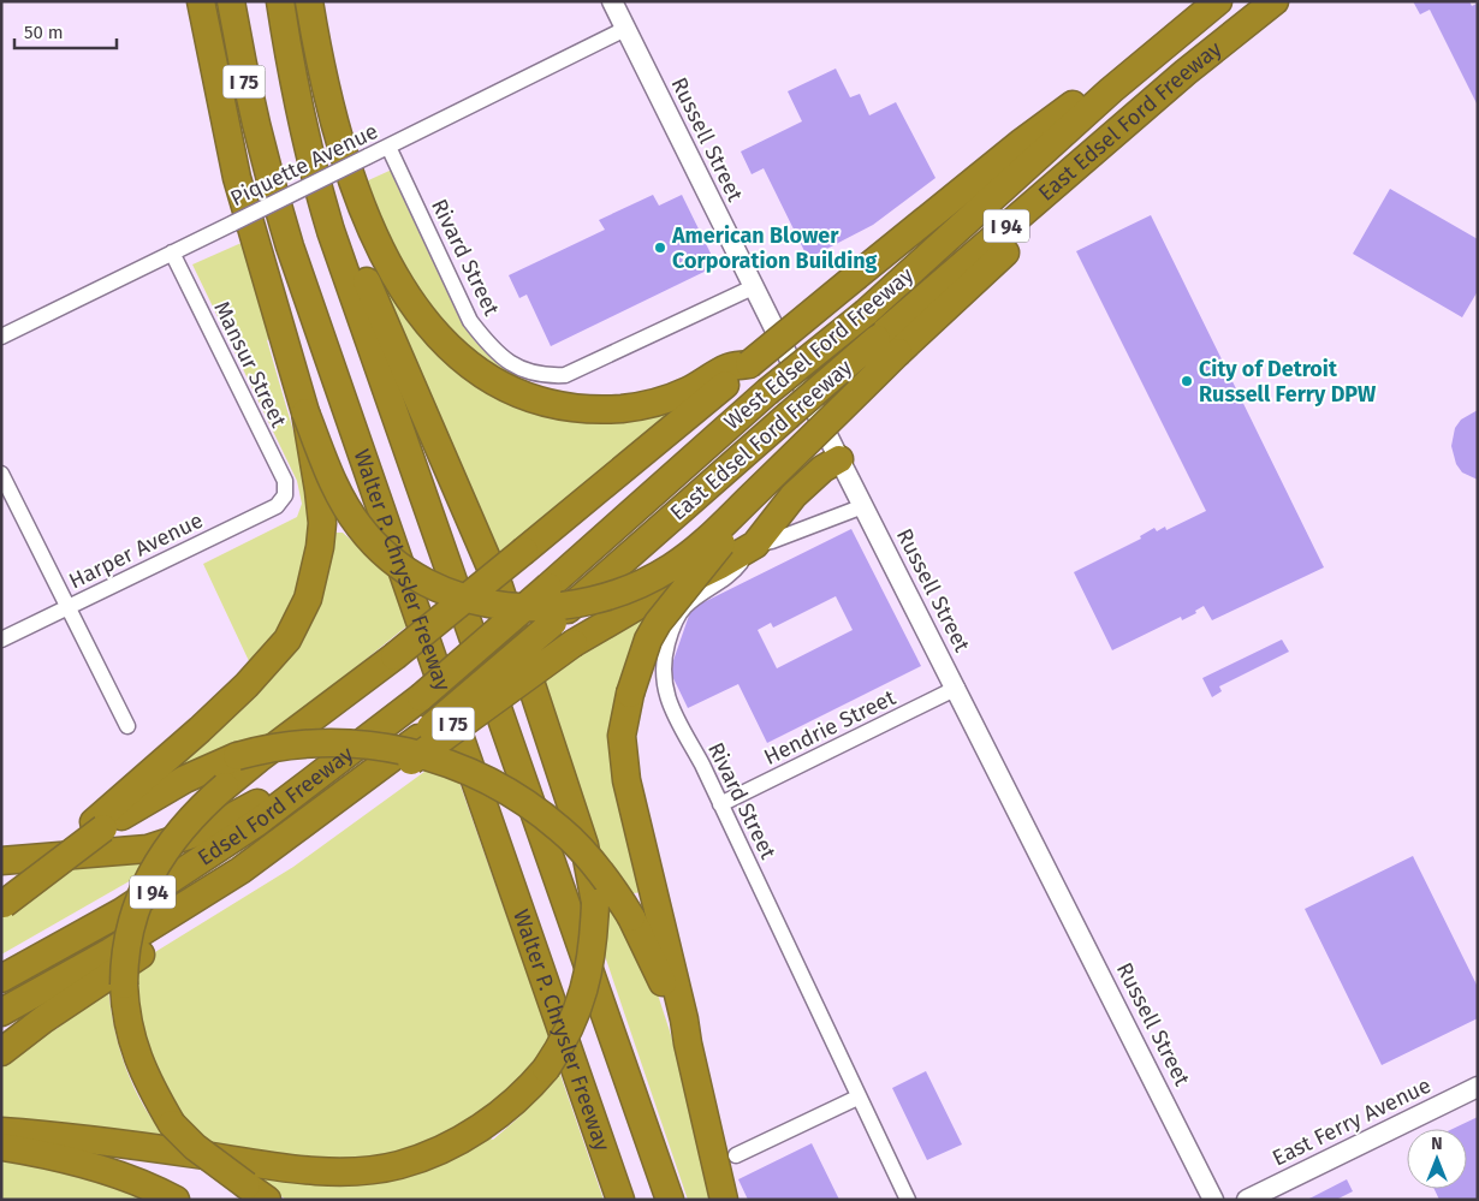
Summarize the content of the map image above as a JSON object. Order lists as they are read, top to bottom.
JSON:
{
  "streets": {
    "highway": [
      "I 75",
      "East Edsel Ford Freeway",
      "I 94",
      "West Edsel Ford Freeway",
      "Walter P. Chrysler Freeway",
      "Edsel Ford Freeway"
    ],
    "street": [
      "Russell Street",
      "Piquette Avenue",
      "Rivard Street",
      "Mansur Street",
      "Harper Avenue",
      "Hendrie Street",
      "East Ferry Avenue"
    ]
  },
  "crossings": [
    ["East Edsel Ford Freeway", "Edsel Ford Freeway"],
    ["Russell Street", "Piquette Avenue"],
    ["Russell Street", "Rivard Street"],
    ["Russell Street", "Hendrie Street"],
    ["Piquette Avenue", "Rivard Street"],
    ["Piquette Avenue", "Mansur Street"],
    ["Rivard Street", "Hendrie Street"],
    ["West Edsel Ford Freeway", "Edsel Ford Freeway"],
    ["Mansur Street", "Harper Avenue"]
  ],
  "places": ["American Blower Corporation Building", "City of Detroit Russell Ferry DPW"],
  "scale_bar": "50 m",
  "north": "top"
}
